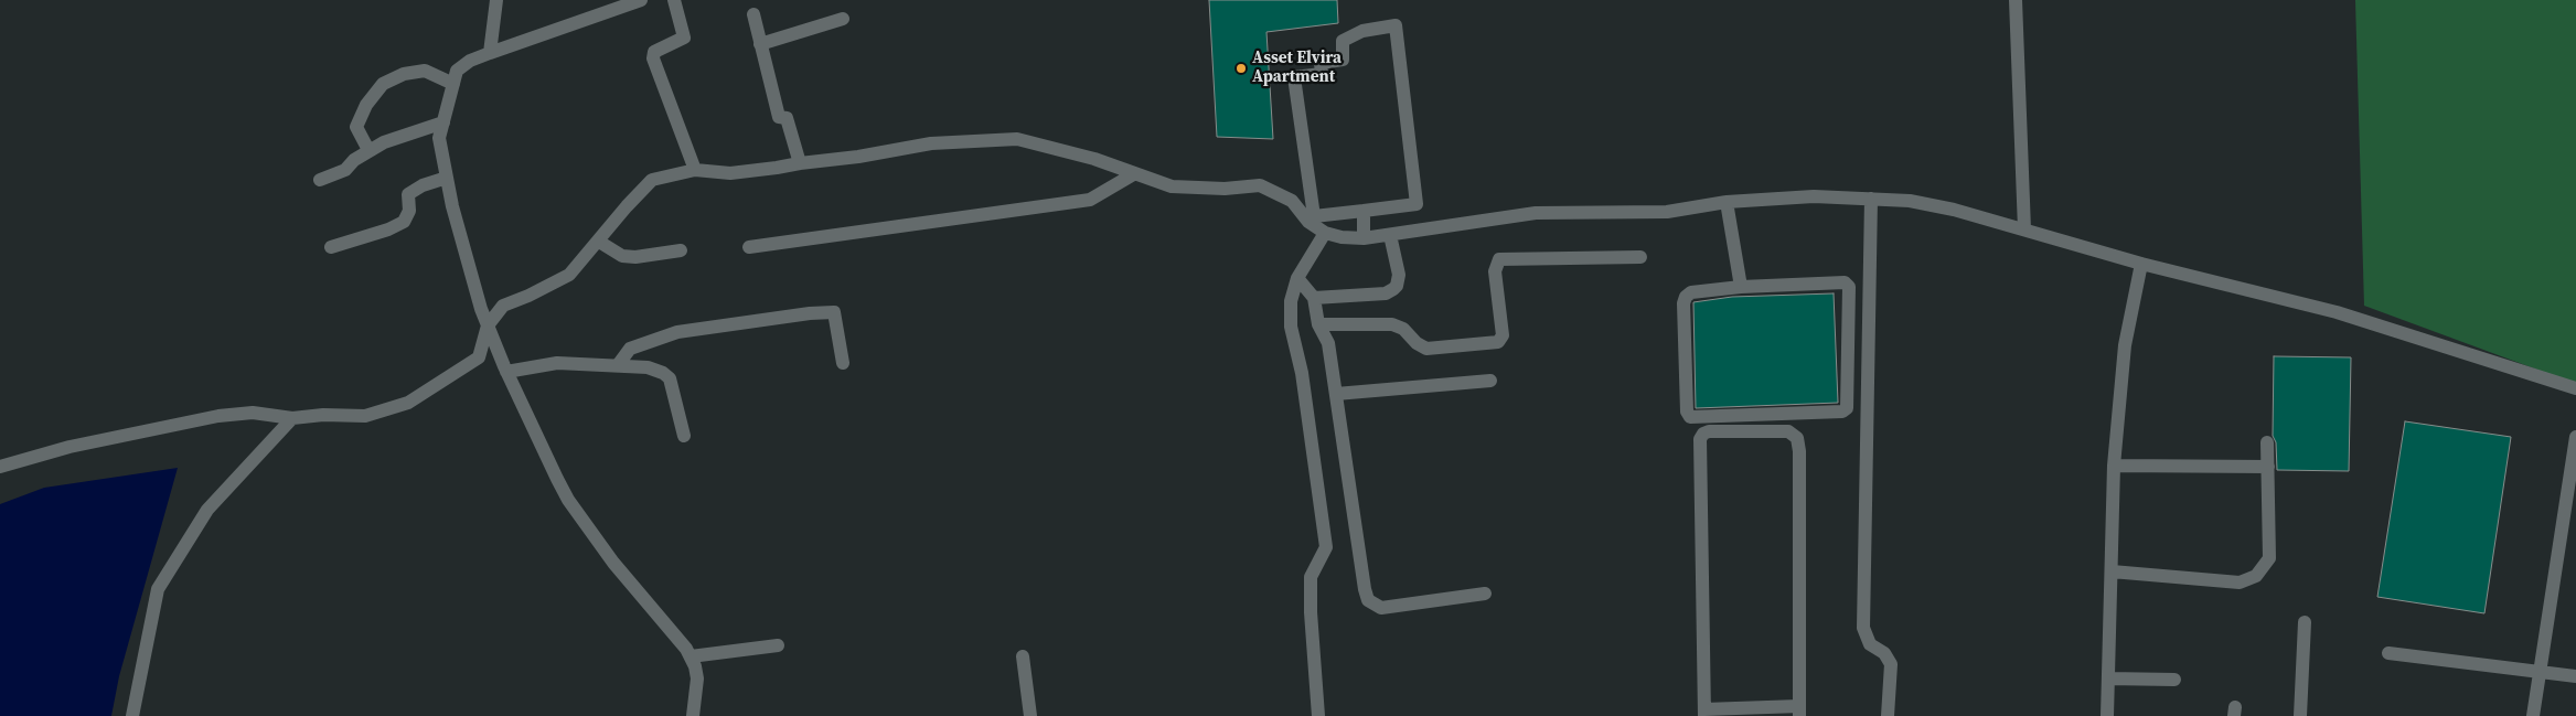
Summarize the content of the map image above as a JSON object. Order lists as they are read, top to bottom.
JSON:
{
  "places": ["Asset Elvira Apartment"]
}
